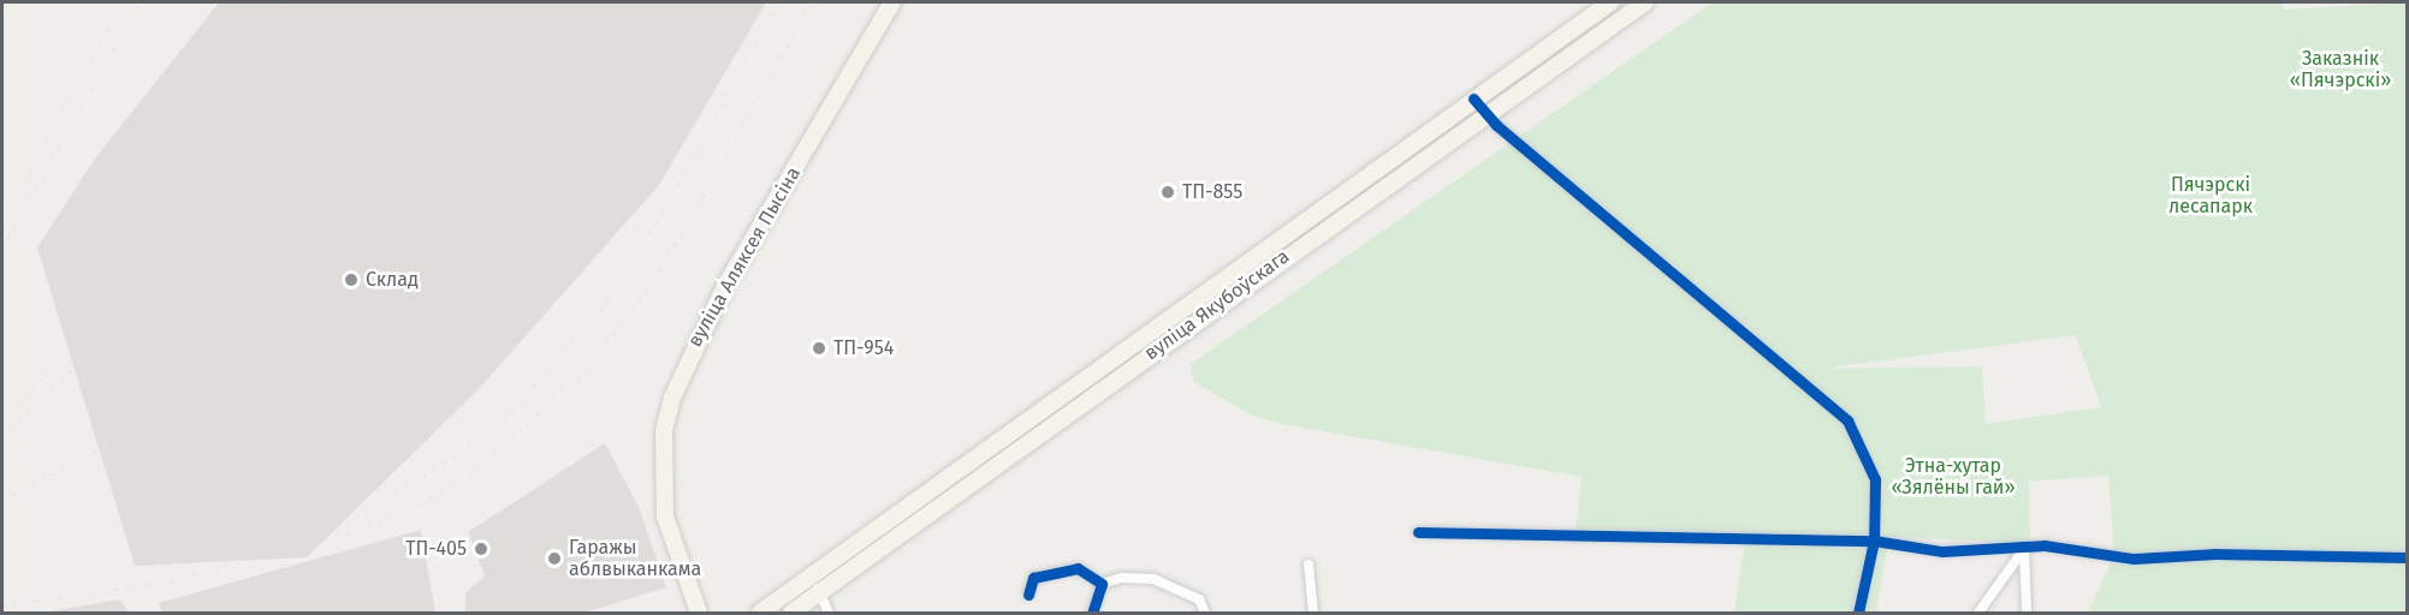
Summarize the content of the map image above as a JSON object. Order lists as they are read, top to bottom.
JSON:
{
  "streets": {
    "main road": ["вуліца Аляксея Пысіна", "вуліца Якубоўскага"]
  },
  "parks": ["Заказнік «Пячэрскі»", "Пячэрскі лесапарк", "Этна-хутар «Зялёны гай»"],
  "places": [
    "ТП-855",
    "Склад",
    "ТП-954",
    "ТП-405",
    "Гаражы аблвыканкама"
  ]
}
